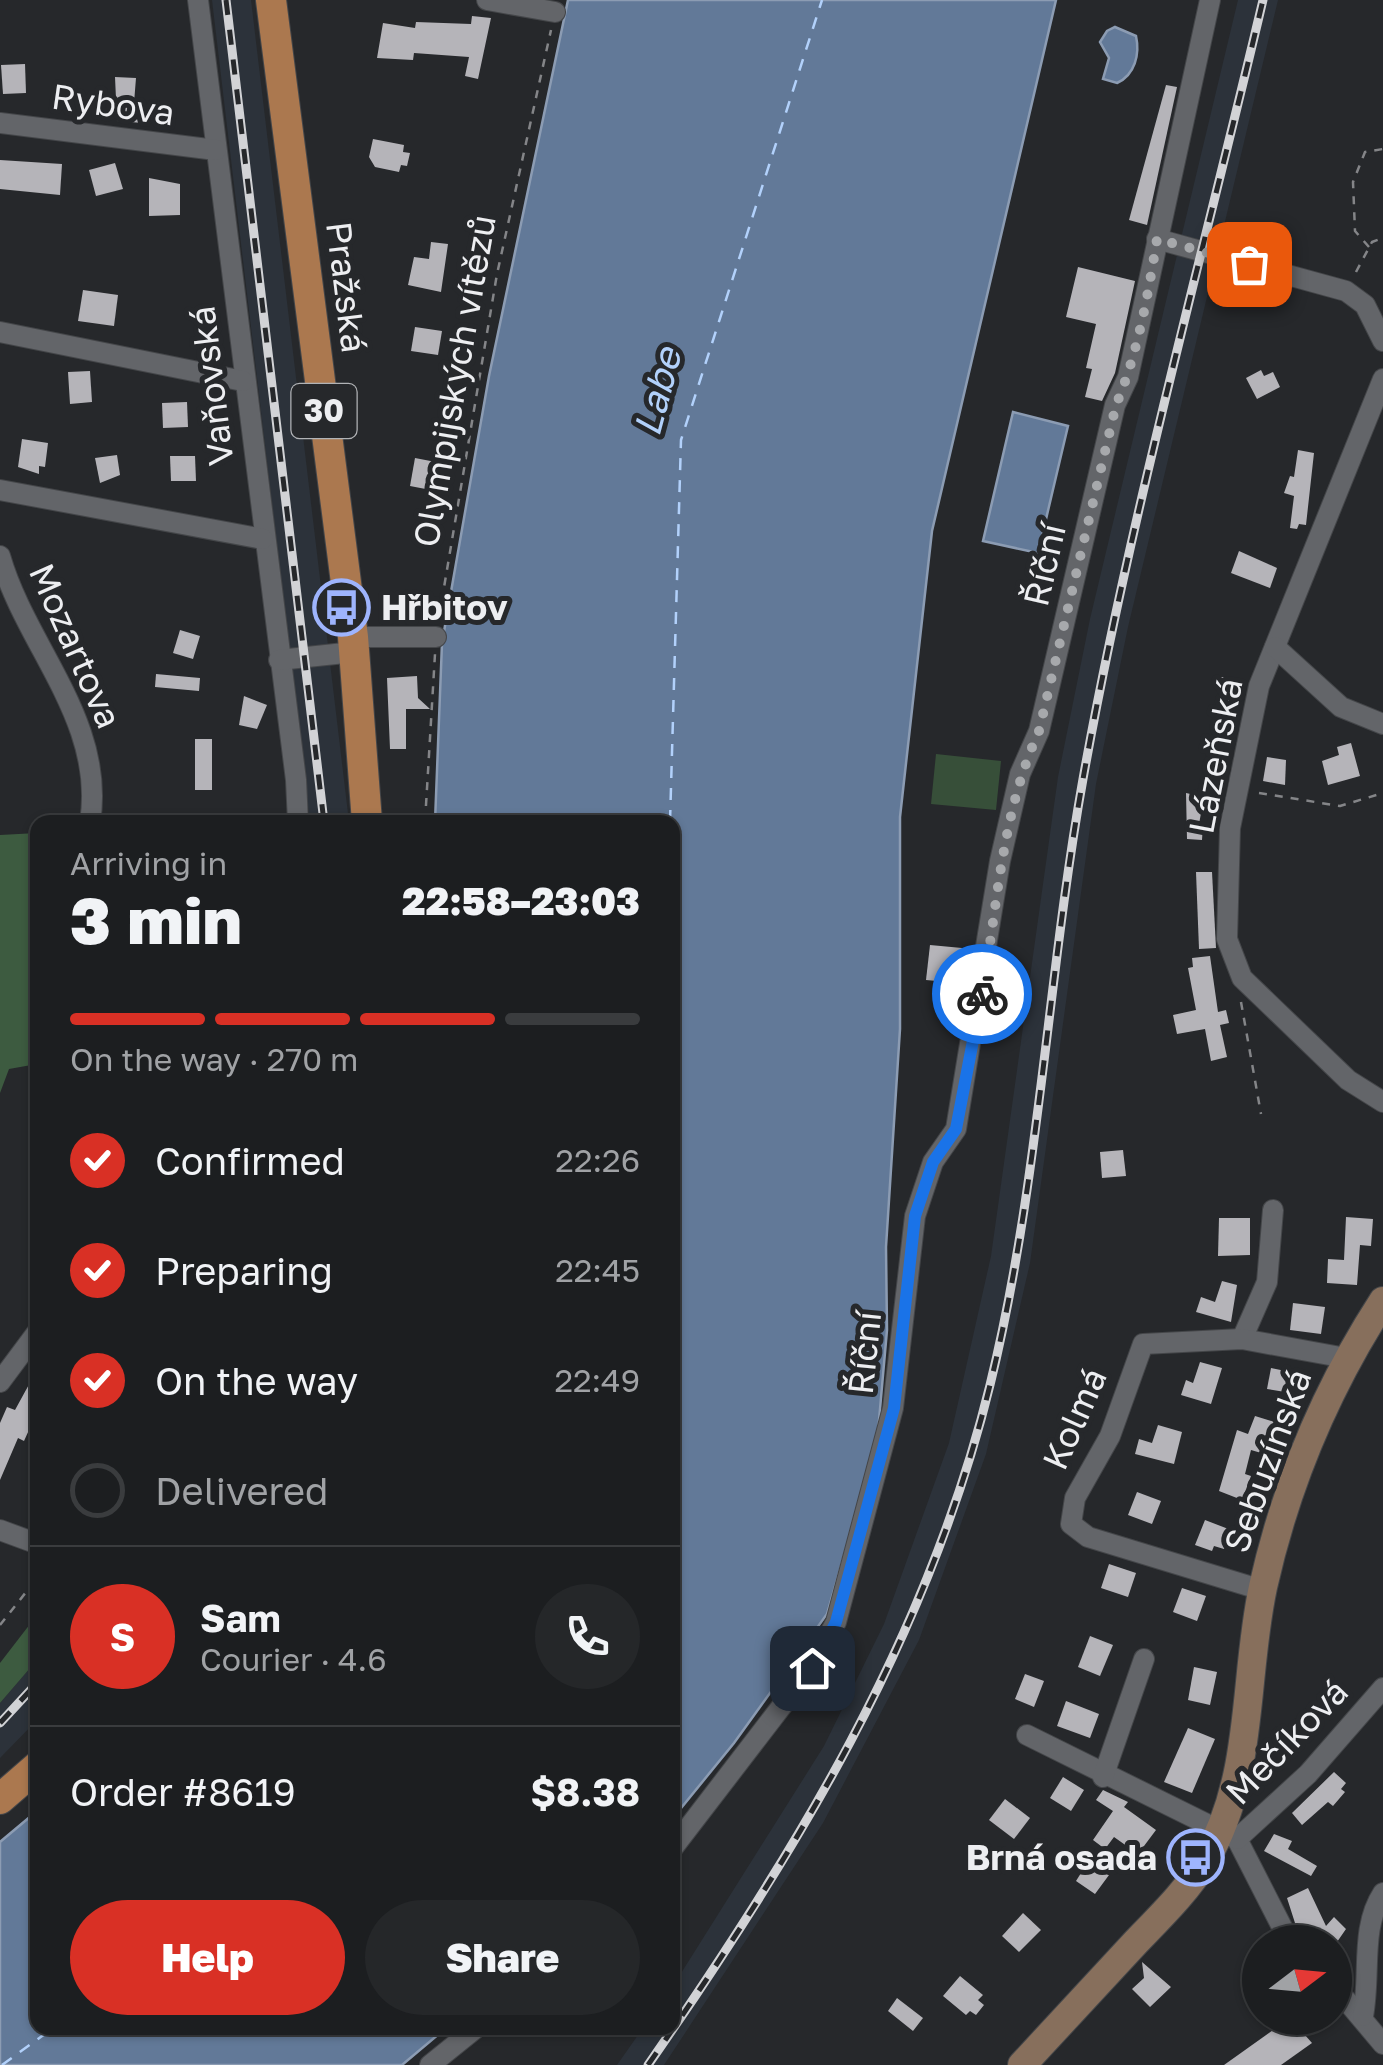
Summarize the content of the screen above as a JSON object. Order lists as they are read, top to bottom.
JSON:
{
  "streets": {
    "main road": ["Pražská", "30", "Sebuzínská"],
    "street": [
      "Rybova",
      "Vaňovská",
      "Říční",
      "Mozartova",
      "Lázeňská",
      "Kolmá",
      "Mečíková"
    ],
    "path": ["Olympijských vítězů"]
  },
  "crossings": [
    ["Rybova", "Vaňovská"],
    ["Kolmá", "Sebuzínská"],
    ["Sebuzínská", "Mečíková"]
  ],
  "water": ["Labe"],
  "places": {
    "bus stop": ["Hřbitov", "Brná osada"]
  },
  "north": "right",
  "page": {
    "heading": ["3 min", "Arriving in", "22:58–23:03"],
    "panel": [
      "Sam",
      "Courier · 4.6",
      "Order #8619",
      "$8.38"
    ],
    "bar": "On the way · 270 m",
    "list": [
      ["Confirmed", "22:26"],
      ["Preparing", "22:45"],
      ["On the way", "22:49"],
      "Delivered"
    ],
    "round": "S",
    "buttons": ["Help", "Share"]
  }
}
